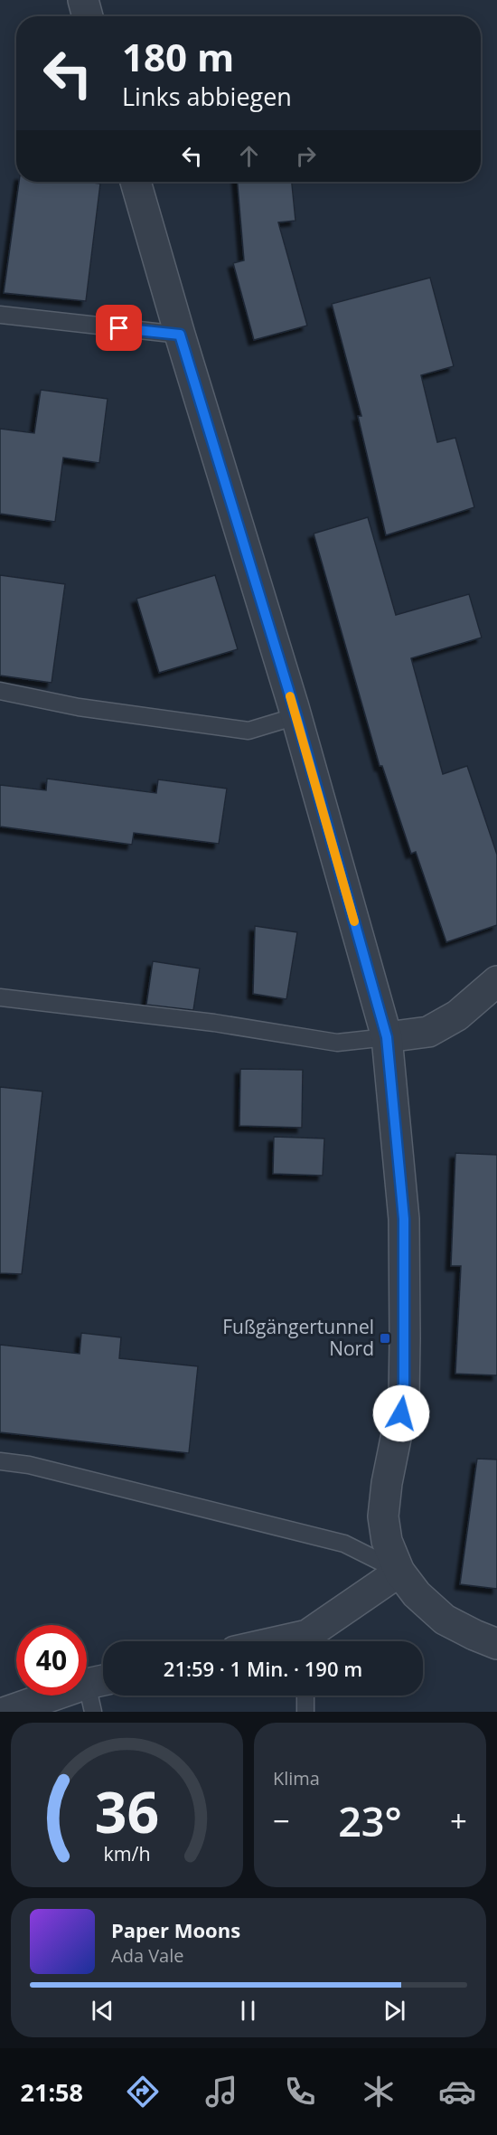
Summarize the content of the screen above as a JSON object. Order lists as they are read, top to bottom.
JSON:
{
  "places": {
    "transit": ["Fußgängertunnel Nord"]
  },
  "page": {
    "turn": ["180 m", "Links abbiegen"],
    "limit": "40",
    "trip": "21:59 · 1 Min. · 190 m",
    "tile": "Klima",
    "heat": ["−", "23°", "+"],
    "song": ["Paper Moons", "Ada Vale"],
    "tabs": "21:58",
    "gauge": ["36", "km/h"]
  }
}
